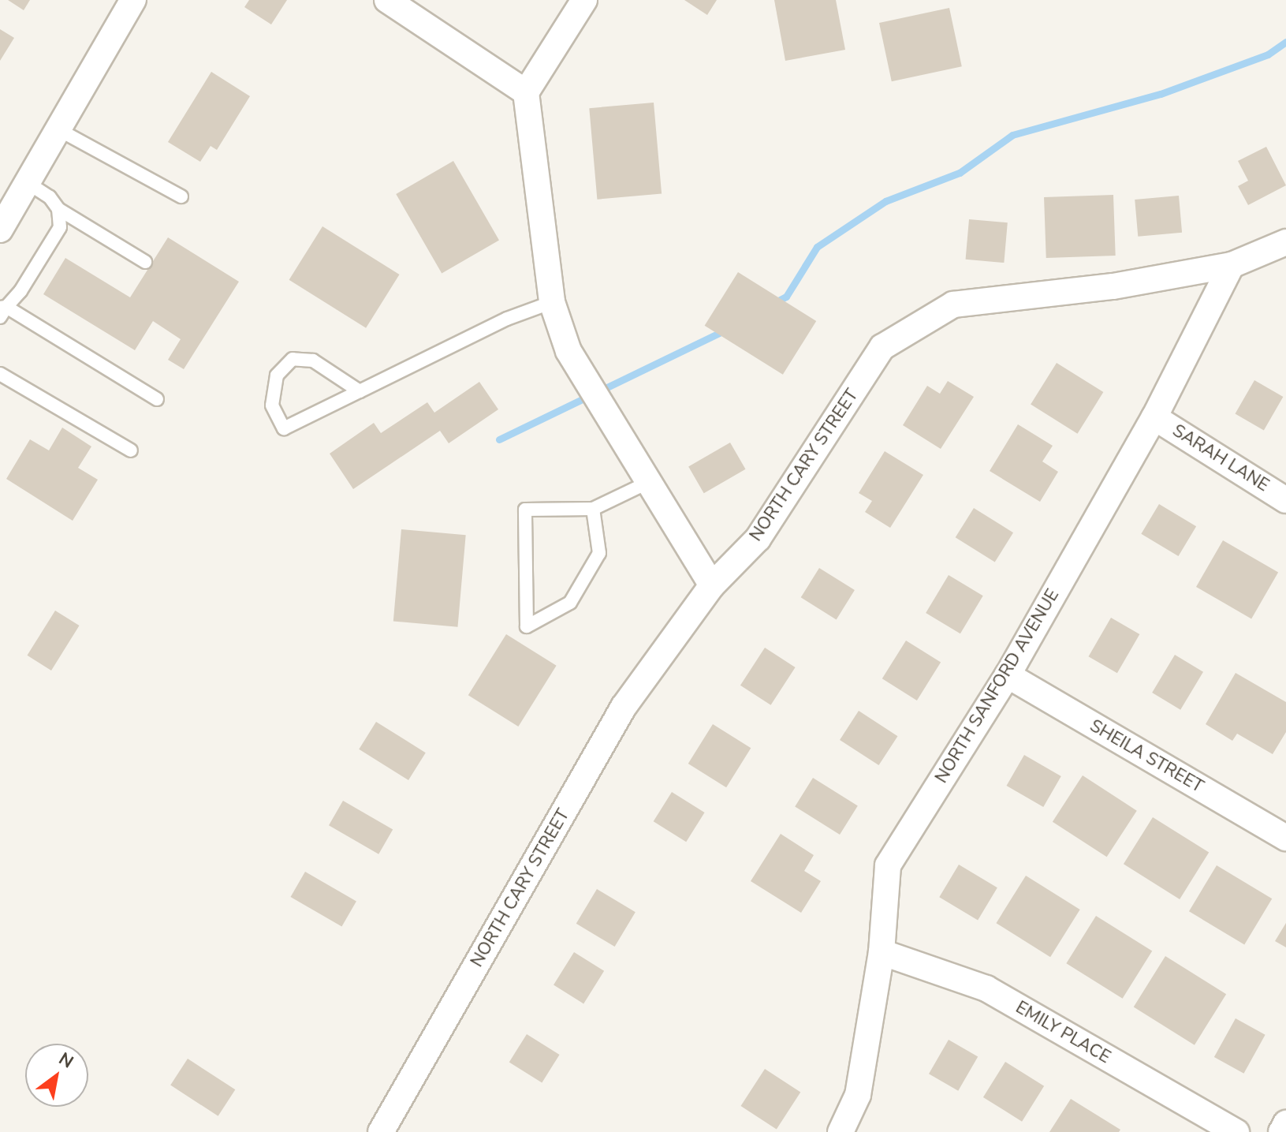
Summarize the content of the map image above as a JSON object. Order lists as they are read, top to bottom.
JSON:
{
  "streets": {
    "street": [
      "SARAH LANE",
      "NORTH CARY STREET",
      "NORTH SANFORD AVENUE",
      "SHEILA STREET",
      "EMILY PLACE"
    ]
  },
  "crossings": [
    ["SARAH LANE", "NORTH SANFORD AVENUE"],
    ["NORTH CARY STREET", "NORTH SANFORD AVENUE"],
    ["NORTH SANFORD AVENUE", "SHEILA STREET"],
    ["NORTH SANFORD AVENUE", "EMILY PLACE"]
  ],
  "north": "top right"
}
